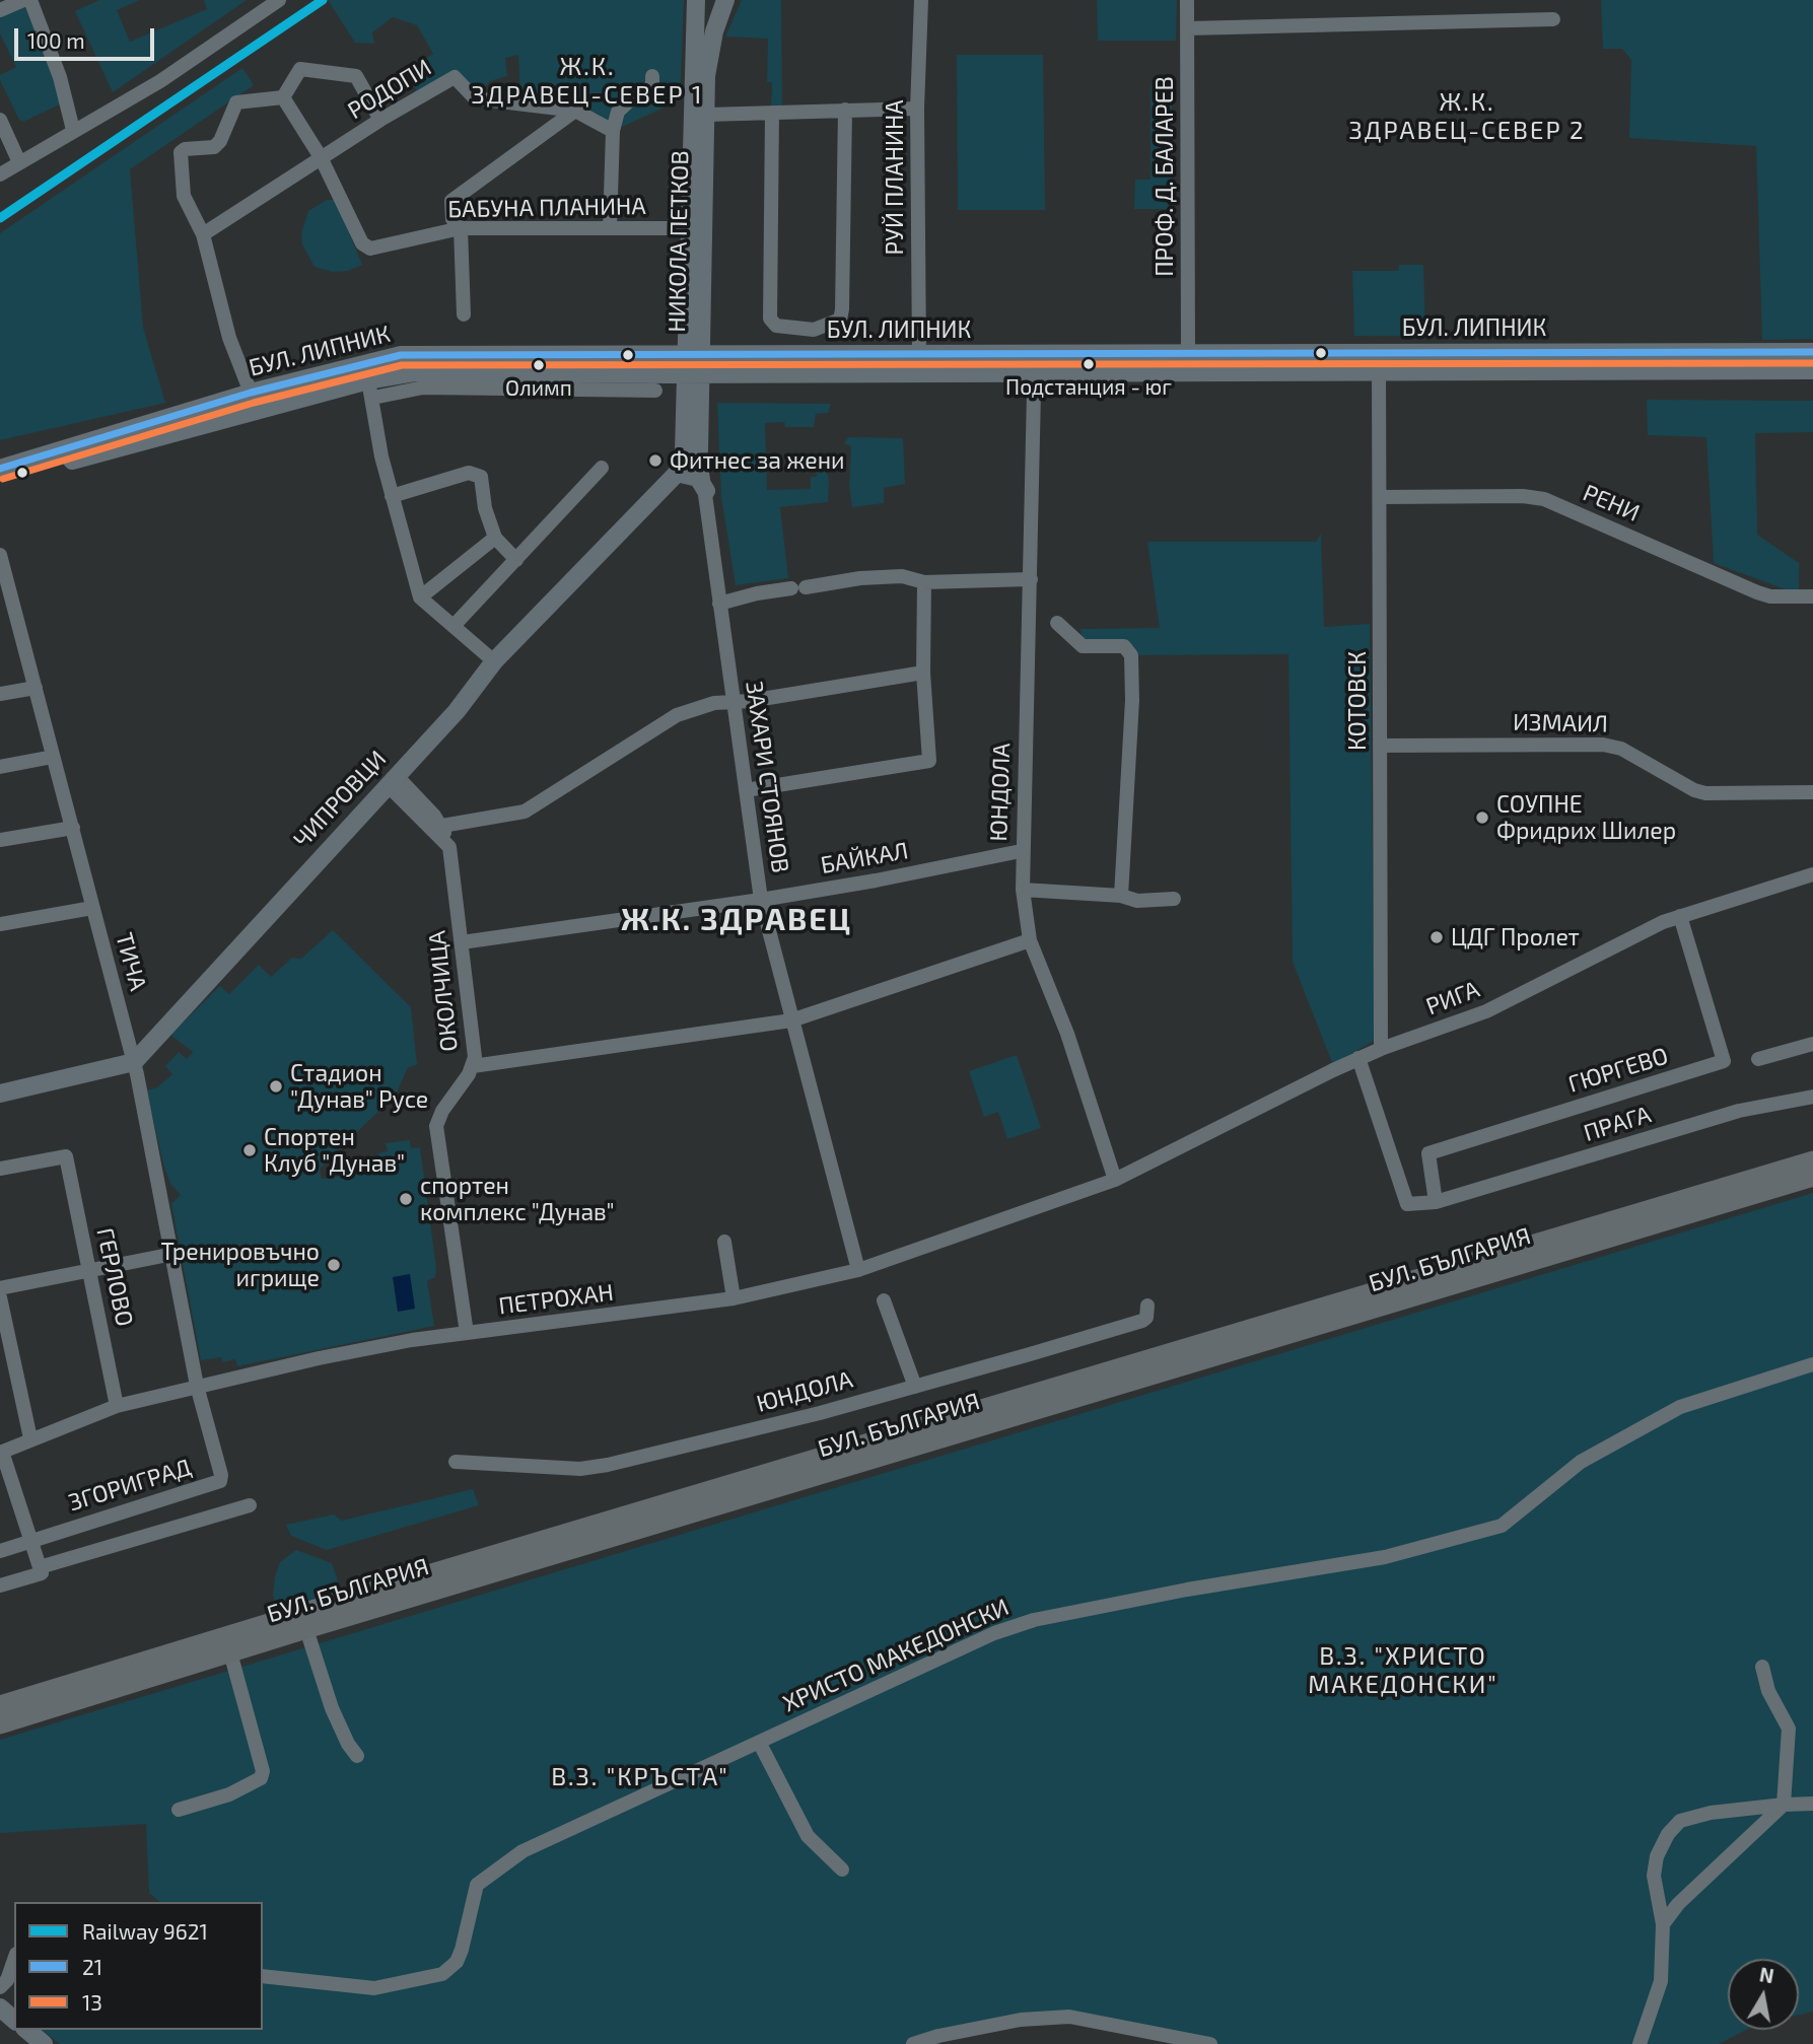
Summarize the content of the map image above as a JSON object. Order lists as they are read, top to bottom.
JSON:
{
  "streets": {
    "highway": ["БУЛ. БЪЛГАРИЯ"],
    "main road": ["НИКОЛА ПЕТКОВ", "БУЛ. ЛИПНИК", "ЧИПРОВЦИ"],
    "street": [
      "РОДОПИ",
      "ПРОФ. Д. БАЛАРЕВ",
      "РУЙ ПЛАНИНА",
      "БАБУНА ПЛАНИНА",
      "РЕНИ",
      "КОТОВСК",
      "ИЗМАИЛ",
      "ЗАХАРИ СТОЯНОВ",
      "ЮНДОЛА",
      "БАЙКАЛ",
      "ТИЧА",
      "ОКОЛЧИЦА",
      "РИГА",
      "ГЮРГЕВО",
      "ПРАГА",
      "ГЕРЛОВО",
      "ПЕТРОХАН",
      "ЗГОРИГРАД",
      "ХРИСТО МАКЕДОНСКИ"
    ]
  },
  "crossings": [
    ["РОДОПИ", "БАБУНА ПЛАНИНА"],
    ["ПРОФ. Д. БАЛАРЕВ", "БУЛ. ЛИПНИК"],
    ["РУЙ ПЛАНИНА", "БУЛ. ЛИПНИК"],
    ["БАБУНА ПЛАНИНА", "НИКОЛА ПЕТКОВ"],
    ["НИКОЛА ПЕТКОВ", "БУЛ. ЛИПНИК"],
    ["НИКОЛА ПЕТКОВ", "ЗАХАРИ СТОЯНОВ"],
    ["НИКОЛА ПЕТКОВ", "ЧИПРОВЦИ"],
    ["БУЛ. ЛИПНИК", "КОТОВСК"],
    ["РЕНИ", "КОТОВСК"],
    ["КОТОВСК", "ИЗМАИЛ"],
    ["КОТОВСК", "РИГА"],
    ["ЗАХАРИ СТОЯНОВ", "БАЙКАЛ"],
    ["ЗАХАРИ СТОЯНОВ", "ПЕТРОХАН"],
    ["ЮНДОЛА", "БАЙКАЛ"],
    ["ЮНДОЛА", "РИГА"],
    ["ЮНДОЛА", "ПЕТРОХАН"],
    ["ЧИПРОВЦИ", "ТИЧА"],
    ["БАЙКАЛ", "ОКОЛЧИЦА"],
    ["ТИЧА", "ПЕТРОХАН"],
    ["ТИЧА", "ЗГОРИГРАД"],
    ["ОКОЛЧИЦА", "ПЕТРОХАН"],
    ["РИГА", "ГЮРГЕВО"],
    ["РИГА", "ПЕТРОХАН"],
    ["ГЮРГЕВО", "ПРАГА"],
    ["ГЕРЛОВО", "ПЕТРОХАН"],
    ["ПЕТРОХАН", "ЗГОРИГРАД"]
  ],
  "districts": [
    "Ж.К. ЗДРАВЕЦ-СЕВЕР 1",
    "Ж.К. ЗДРАВЕЦ-СЕВЕР 2",
    "Ж.К. ЗДРАВЕЦ",
    "В.З. \"ХРИСТО МАКЕДОНСКИ\"",
    "В.З. \"КРЪСТА\""
  ],
  "places": [
    "Подстанция - юг",
    "Олимп",
    "Фитнес за жени",
    "СОУПНЕ Фридрих Шилер",
    "ЦДГ Пролет",
    "Стадион \"Дунав\" Русе",
    "Спортен Клуб \"Дунав\"",
    "спортен комплекс \"Дунав\"",
    "Тренировъчно игрище"
  ],
  "lines": ["rail line 9621", "transit line 21", "transit line 13"],
  "legend": ["Railway 9621", "21", "13"],
  "scale_bar": "100 m",
  "north": "top"
}
